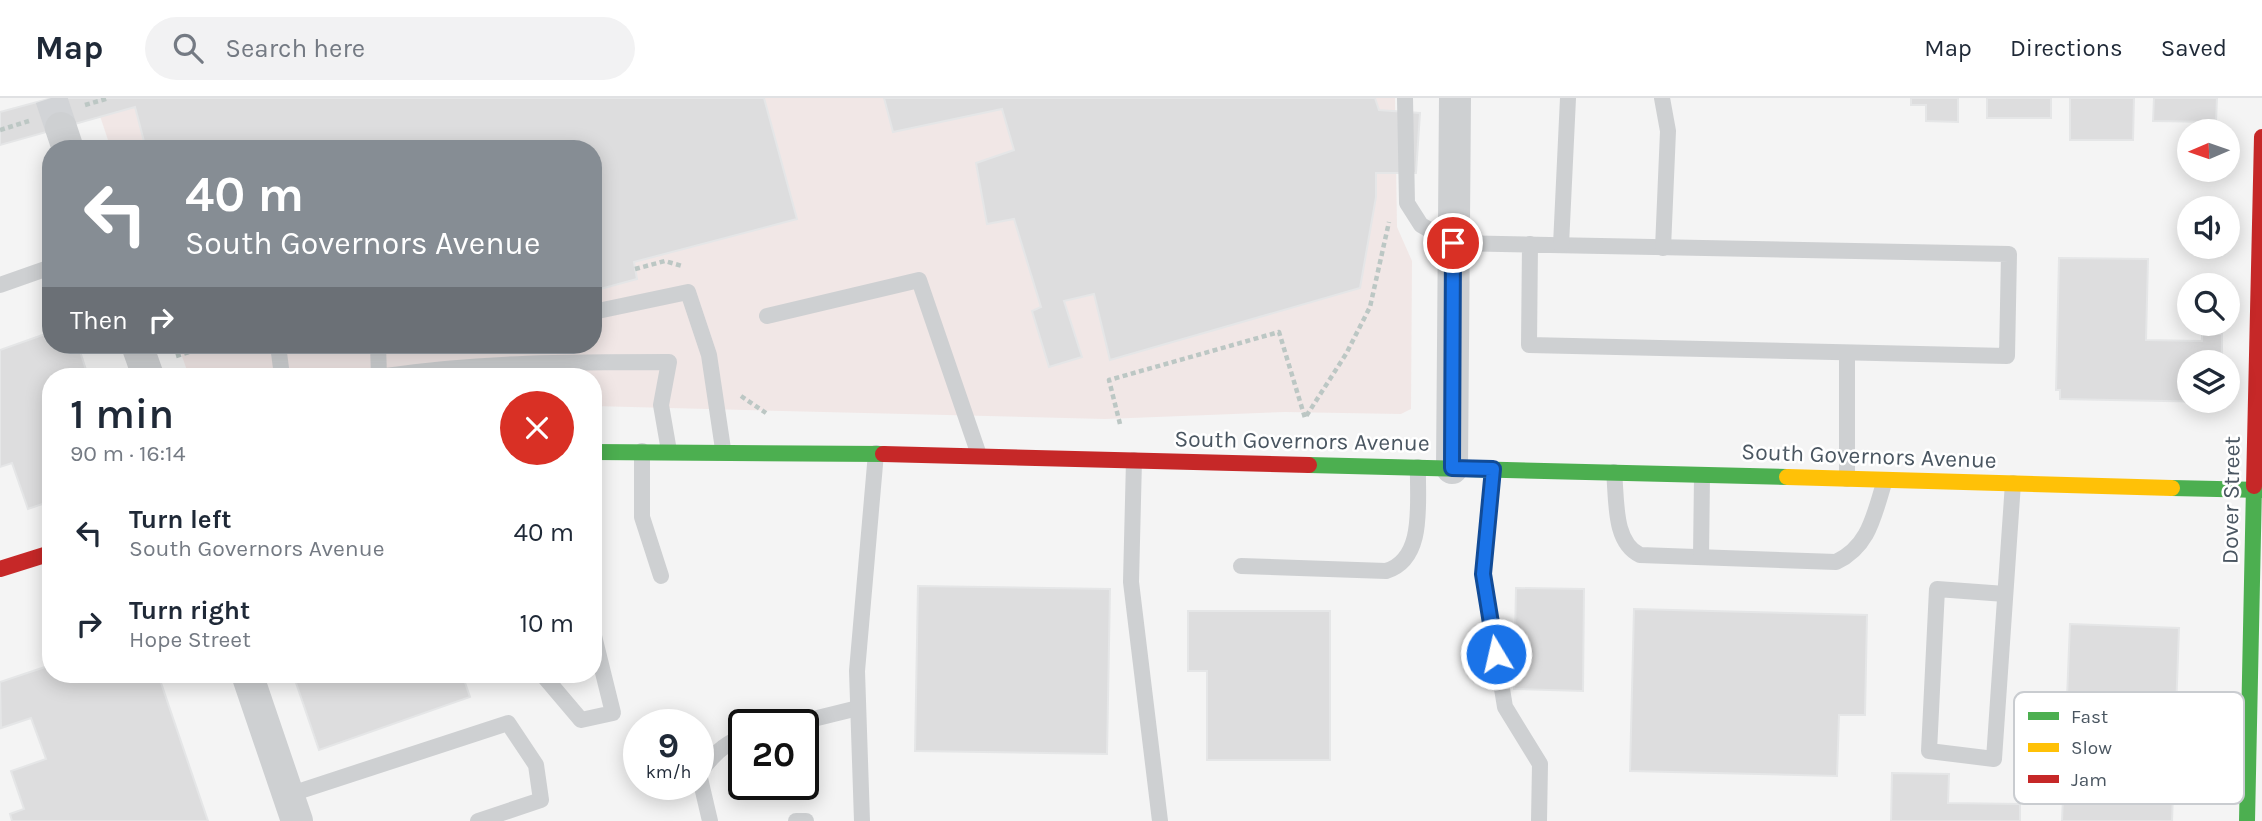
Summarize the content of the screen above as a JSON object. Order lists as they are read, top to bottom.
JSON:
{
  "streets": {
    "main road": ["South Governors Avenue", "Dover Street"]
  },
  "crossings": [
    ["South Governors Avenue", "Dover Street"]
  ],
  "legend": ["Fast", "Slow", "Jam"],
  "north": "left",
  "page": {
    "header": "Map",
    "search": "Search here",
    "nav": ["Map", "Directions", "Saved"],
    "turn": ["40 m", "South Governors Avenue"],
    "then": "Then",
    "heading": ["1 min", "90 m · 16:14"],
    "list": [
      {
        "name": "Turn left",
        "note": "South Governors Avenue",
        "value": "40 m"
      },
      {
        "name": "Turn right",
        "note": "Hope Street",
        "value": "10 m"
      }
    ],
    "speed": "9 km/h",
    "limit": "20"
  }
}
